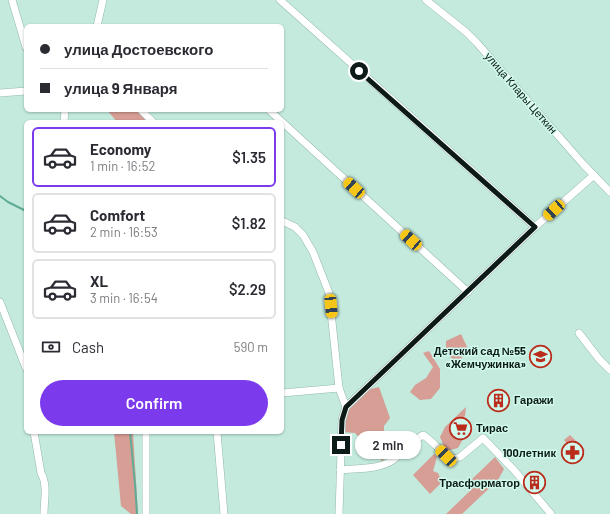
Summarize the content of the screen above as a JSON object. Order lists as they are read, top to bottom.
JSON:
{
  "streets": {
    "street": ["улица Клары Цеткин"]
  },
  "places": {
    "school or university": ["Детский сад №55 «Жемчужинка»"],
    "building": ["Гаражи", "Трасформатор"],
    "supermarket": ["Тирас"],
    "pharmacy": ["100летник"]
  },
  "page": {
    "banner": ["улица Достоевского", "улица 9 Января"],
    "list": [
      {
        "name": "Economy",
        "note": "1 min · 16:52",
        "value": "$1.35"
      },
      {
        "name": "Comfort",
        "note": "2 min · 16:53",
        "value": "$1.82"
      },
      {
        "name": "XL",
        "note": "3 min · 16:54",
        "value": "$2.29"
      }
    ],
    "pay": ["Cash", "590 m"],
    "buttons": "Confirm",
    "bubble": "2 min"
  }
}
